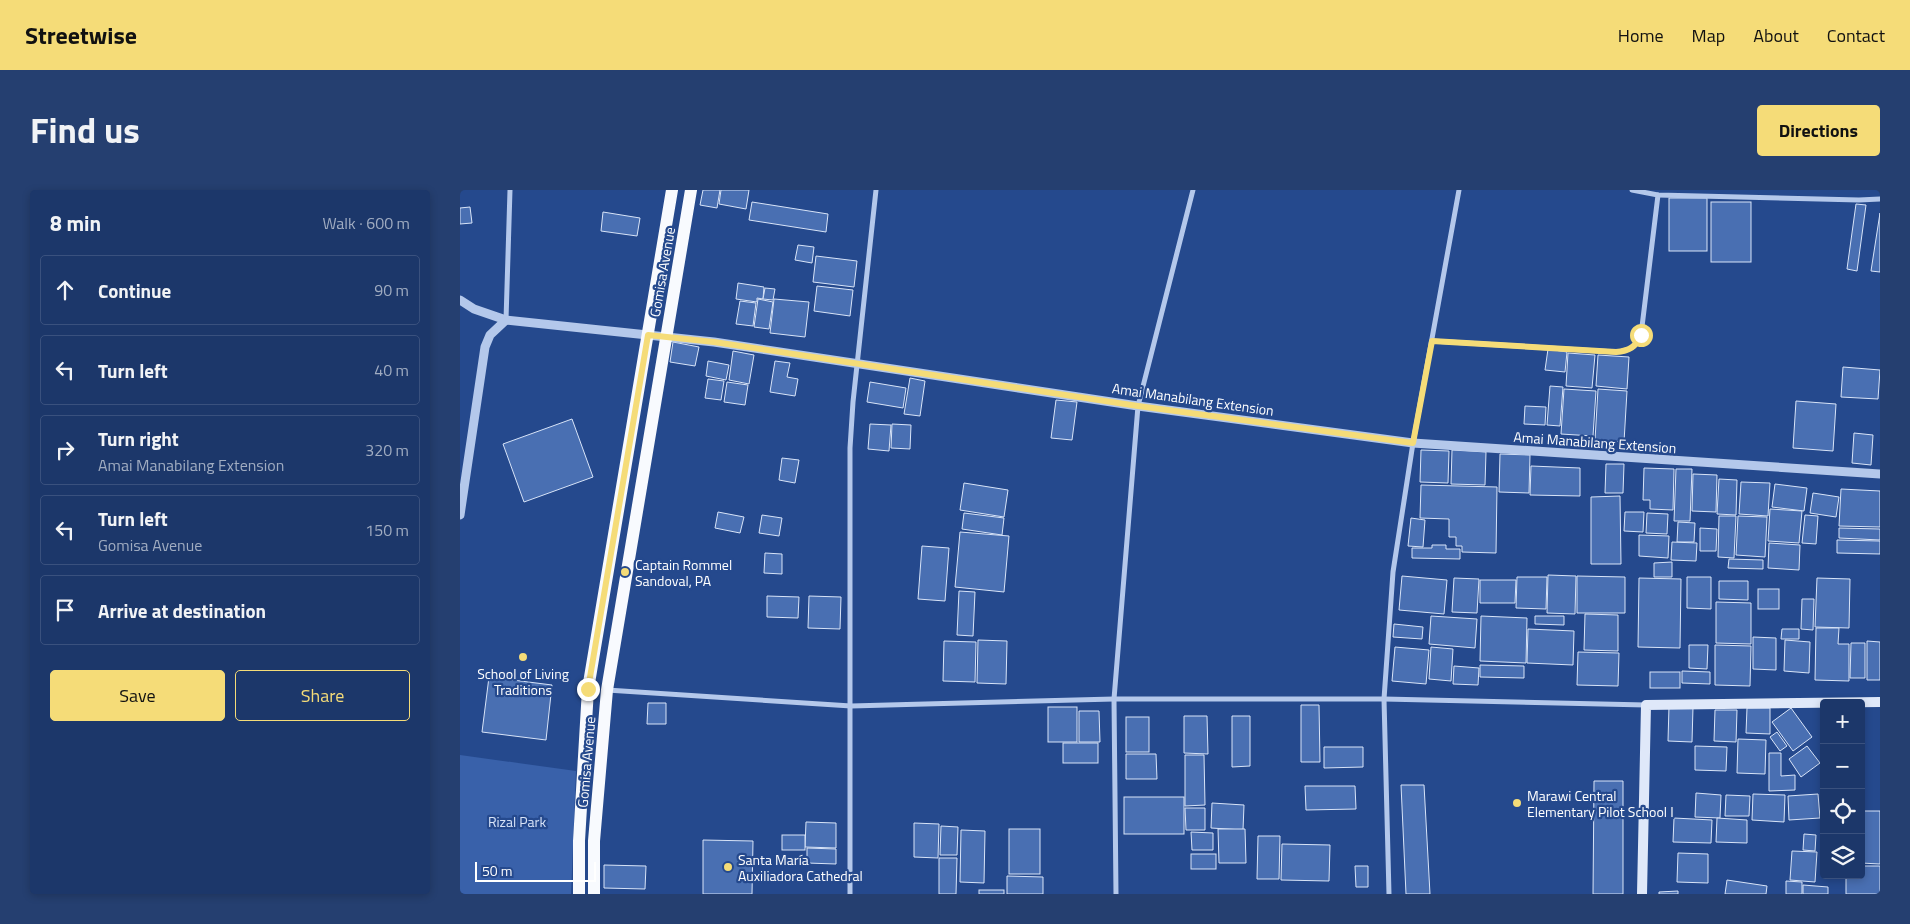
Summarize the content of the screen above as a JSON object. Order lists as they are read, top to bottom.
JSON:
{
  "streets": {
    "main road": ["Gomisa Avenue"],
    "street": ["Amai Manabilang Extension"]
  },
  "crossings": [
    ["Gomisa Avenue", "Amai Manabilang Extension"]
  ],
  "parks": ["Rizal Park"],
  "places": [
    "Captain Rommel Sandoval, PA",
    "School of Living Traditions",
    "Marawi Central Elementary Pilot School I",
    "Santa María Auxiliadora Cathedral"
  ],
  "scale_bar": "50 m",
  "page": {
    "header": "Streetwise",
    "nav": [
      "Home",
      "Map",
      "About",
      "Contact"
    ],
    "title": "Find us",
    "buttons": [
      "Directions",
      ["Save", "Share"]
    ],
    "heading": ["8 min", "Walk · 600 m"],
    "list": [
      ["Continue", "90 m"],
      ["Turn left", "40 m"],
      ["Turn right", "Amai Manabilang Extension", "320 m"],
      ["Turn left", "Gomisa Avenue", "150 m"],
      "Arrive at destination"
    ],
    "map_buttons": ["+", "−"],
    "scale": "50 m"
  }
}
